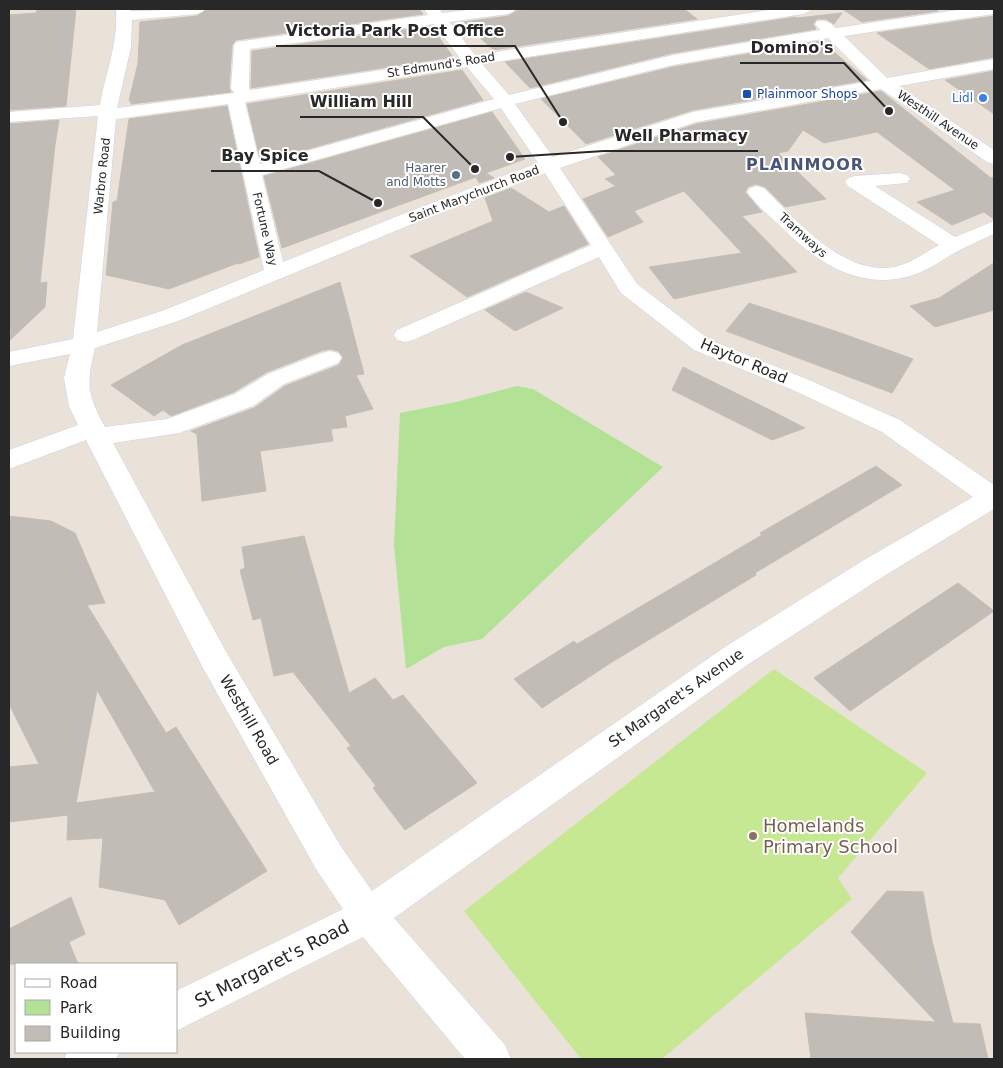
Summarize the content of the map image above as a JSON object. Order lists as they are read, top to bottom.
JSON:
{
  "streets": {
    "street": [
      "St Edmund's Road",
      "Westhill Avenue",
      "Warbro Road",
      "Saint Marychurch Road",
      "Fortune Way",
      "Tramways",
      "Haytor Road",
      "St Margaret's Avenue",
      "Westhill Road",
      "St Margaret's Road"
    ]
  },
  "crossings": [
    ["St Edmund's Road", "Warbro Road"],
    ["St Edmund's Road", "Fortune Way"],
    ["St Edmund's Road", "Haytor Road"],
    ["Westhill Avenue", "Saint Marychurch Road"],
    ["Warbro Road", "Saint Marychurch Road"],
    ["Warbro Road", "Westhill Road"],
    ["Saint Marychurch Road", "Fortune Way"],
    ["Saint Marychurch Road", "Haytor Road"],
    ["Saint Marychurch Road", "Westhill Road"],
    ["Fortune Way", "Haytor Road"],
    ["Haytor Road", "St Margaret's Avenue"],
    ["St Margaret's Avenue", "Westhill Road"],
    ["St Margaret's Avenue", "St Margaret's Road"],
    ["Westhill Road", "St Margaret's Road"]
  ],
  "districts": ["PLAINMOOR"],
  "places": {
    "transit": ["Plainmoor Shops"],
    "other": [
      "Lidl",
      "Domino's",
      "Victoria Park Post Office",
      "Well Pharmacy",
      "William Hill",
      "Haarer and Motts",
      "Bay Spice",
      "Homelands Primary School"
    ]
  },
  "legend": ["Road", "Park", "Building"]
}
